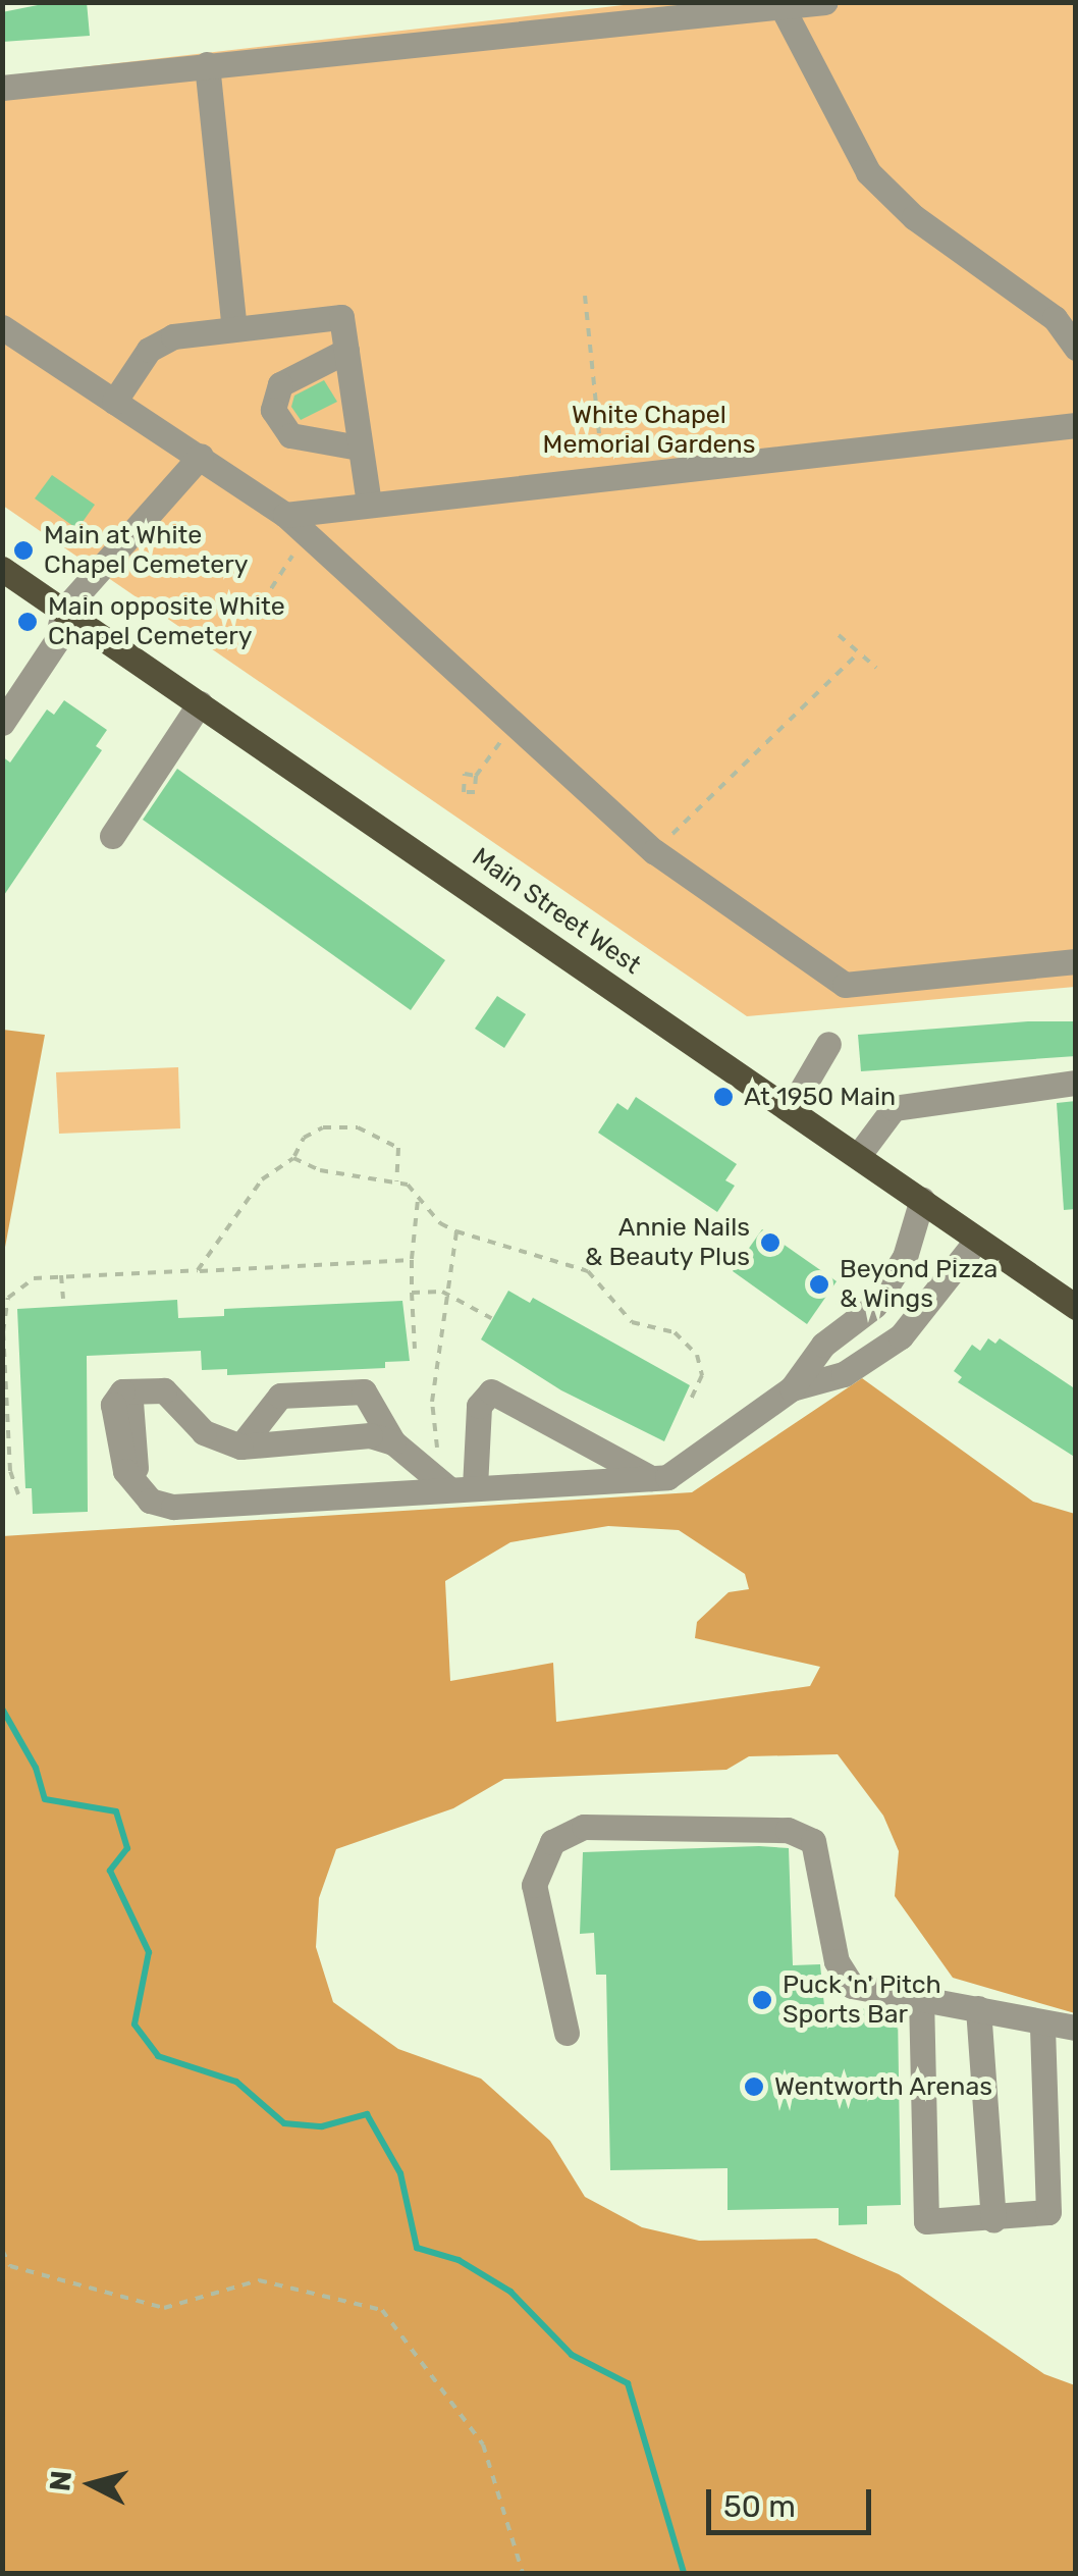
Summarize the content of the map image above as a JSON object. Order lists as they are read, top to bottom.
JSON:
{
  "streets": {
    "main road": ["Main Street West"]
  },
  "parks": ["White Chapel Memorial Gardens"],
  "places": [
    "Main at White Chapel Cemetery",
    "Main opposite White Chapel Cemetery",
    "At 1950 Main",
    "Annie Nails & Beauty Plus",
    "Beyond Pizza & Wings",
    "Puck 'n' Pitch Sports Bar",
    "Wentworth Arenas"
  ],
  "scale_bar": "50 m",
  "north": "left"
}
